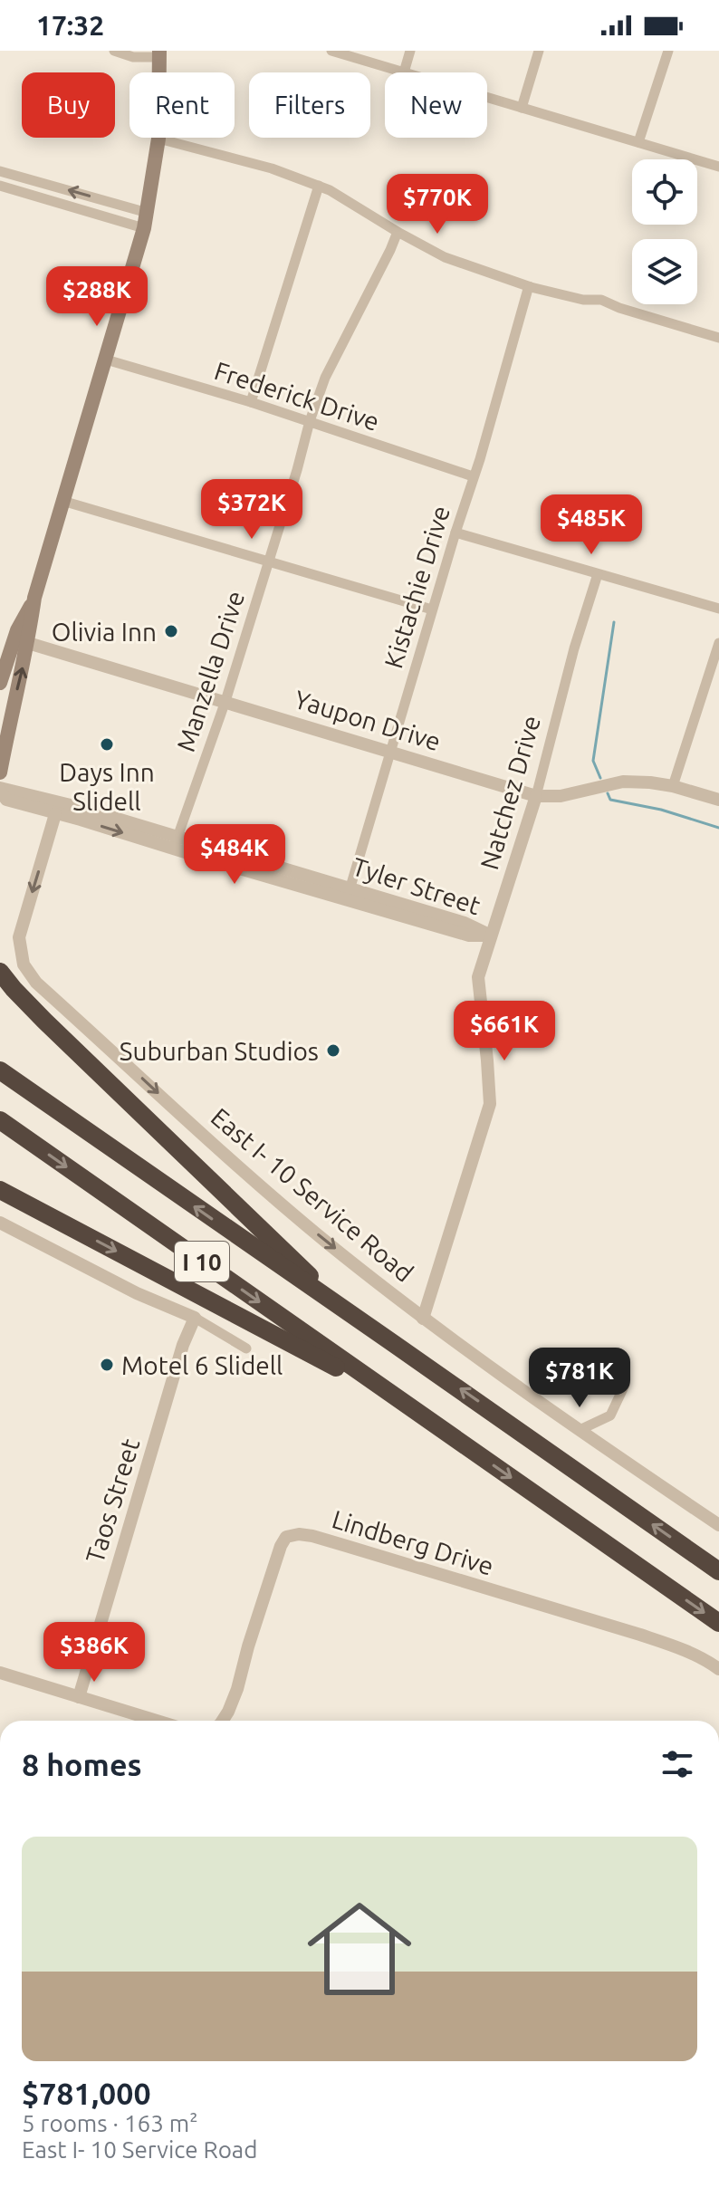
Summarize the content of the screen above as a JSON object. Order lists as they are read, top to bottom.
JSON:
{
  "streets": {
    "highway": ["I 10"],
    "street": [
      "Frederick Drive",
      "Kistachie Drive",
      "Manzella Drive",
      "Yaupon Drive",
      "Natchez Drive",
      "Tyler Street",
      "East I- 10 Service Road",
      "Taos Street",
      "Lindberg Drive"
    ]
  },
  "crossings": [
    ["Frederick Drive", "Kistachie Drive"],
    ["Frederick Drive", "Manzella Drive"],
    ["Kistachie Drive", "Yaupon Drive"],
    ["Kistachie Drive", "Tyler Street"],
    ["Manzella Drive", "Yaupon Drive"],
    ["Manzella Drive", "Tyler Street"],
    ["Yaupon Drive", "Natchez Drive"],
    ["Natchez Drive", "Tyler Street"],
    ["Natchez Drive", "East I- 10 Service Road"],
    ["Tyler Street", "East I- 10 Service Road"]
  ],
  "one_way": ["East I- 10 Service Road"],
  "places": [
    "Olivia Inn",
    "Days Inn Slidell",
    "Suburban Studios",
    "Motel 6 Slidell"
  ],
  "page": {
    "status": "17:32",
    "chip": [
      "Buy",
      "Rent",
      "Filters",
      "New"
    ],
    "price": [
      "$770K",
      "$288K",
      "$372K",
      "$485K",
      "$484K",
      "$661K",
      "$781K",
      "$386K"
    ],
    "heading": "8 homes",
    "list": [
      {
        "name": "$781,000",
        "note": "5 rooms · 163 m² · East I- 10 Service Road"
      }
    ]
  }
}
